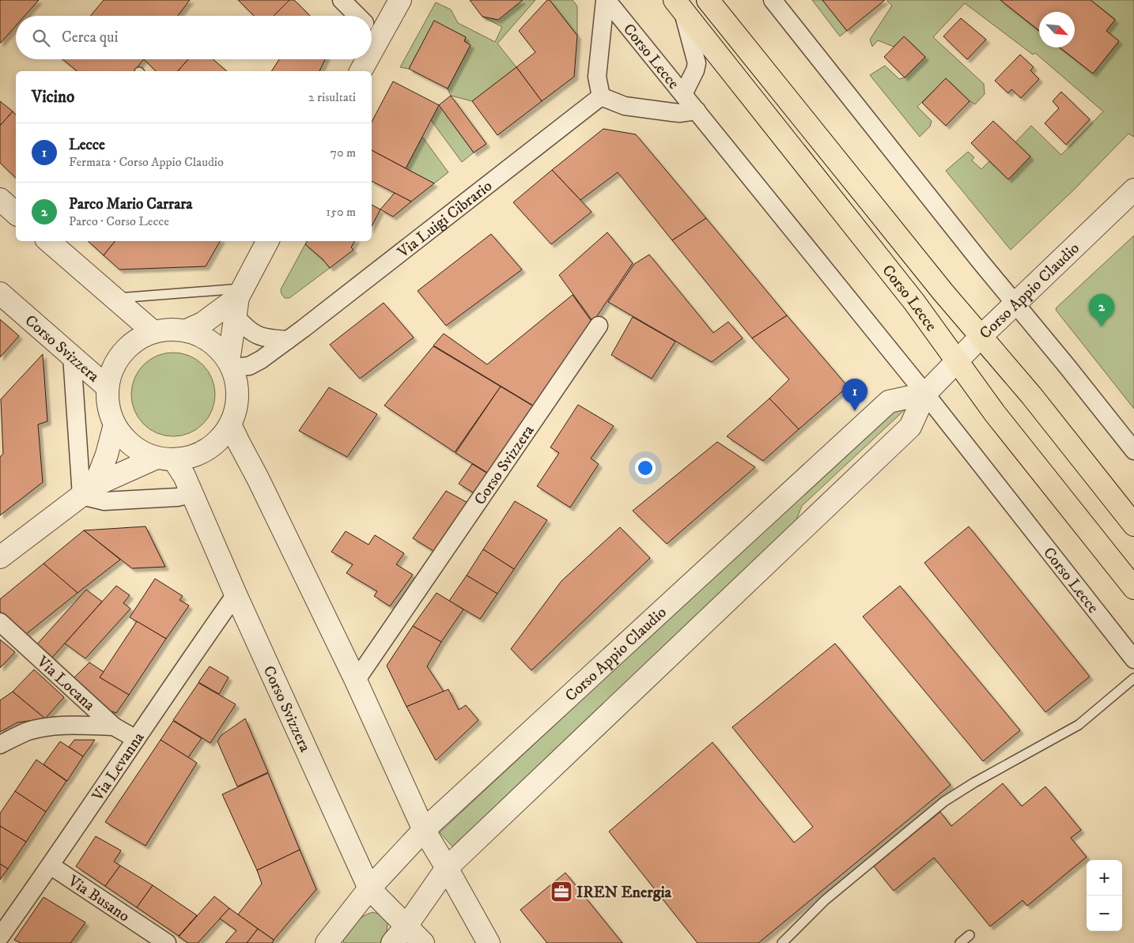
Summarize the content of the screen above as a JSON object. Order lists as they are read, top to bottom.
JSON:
{
  "streets": {
    "main road": ["Corso Lecce"],
    "street": [
      "Via Luigi Cibrario",
      "Corso Appio Claudio",
      "Corso Svizzera",
      "Via Locana",
      "Via Levanna",
      "Via Busano"
    ]
  },
  "crossings": [
    ["Corso Lecce", "Corso Appio Claudio"],
    ["Via Luigi Cibrario", "Corso Svizzera"],
    ["Corso Appio Claudio", "Corso Svizzera"],
    ["Corso Svizzera", "Via Levanna"],
    ["Via Locana", "Via Levanna"],
    ["Via Levanna", "Via Busano"]
  ],
  "places": {
    "office": ["IREN Energia"]
  },
  "north": "bottom right",
  "page": {
    "search": "Cerca qui",
    "heading": ["Vicino", "2 risultati"],
    "list": [
      {
        "mark": "1",
        "name": "Lecce",
        "note": "Fermata · Corso Appio Claudio",
        "value": "70 m"
      },
      {
        "mark": "2",
        "name": "Parco Mario Carrara",
        "note": "Parco · Corso Lecce",
        "value": "150 m"
      }
    ],
    "pins": ["2", "1"],
    "map_buttons": ["+", "−"]
  }
}
